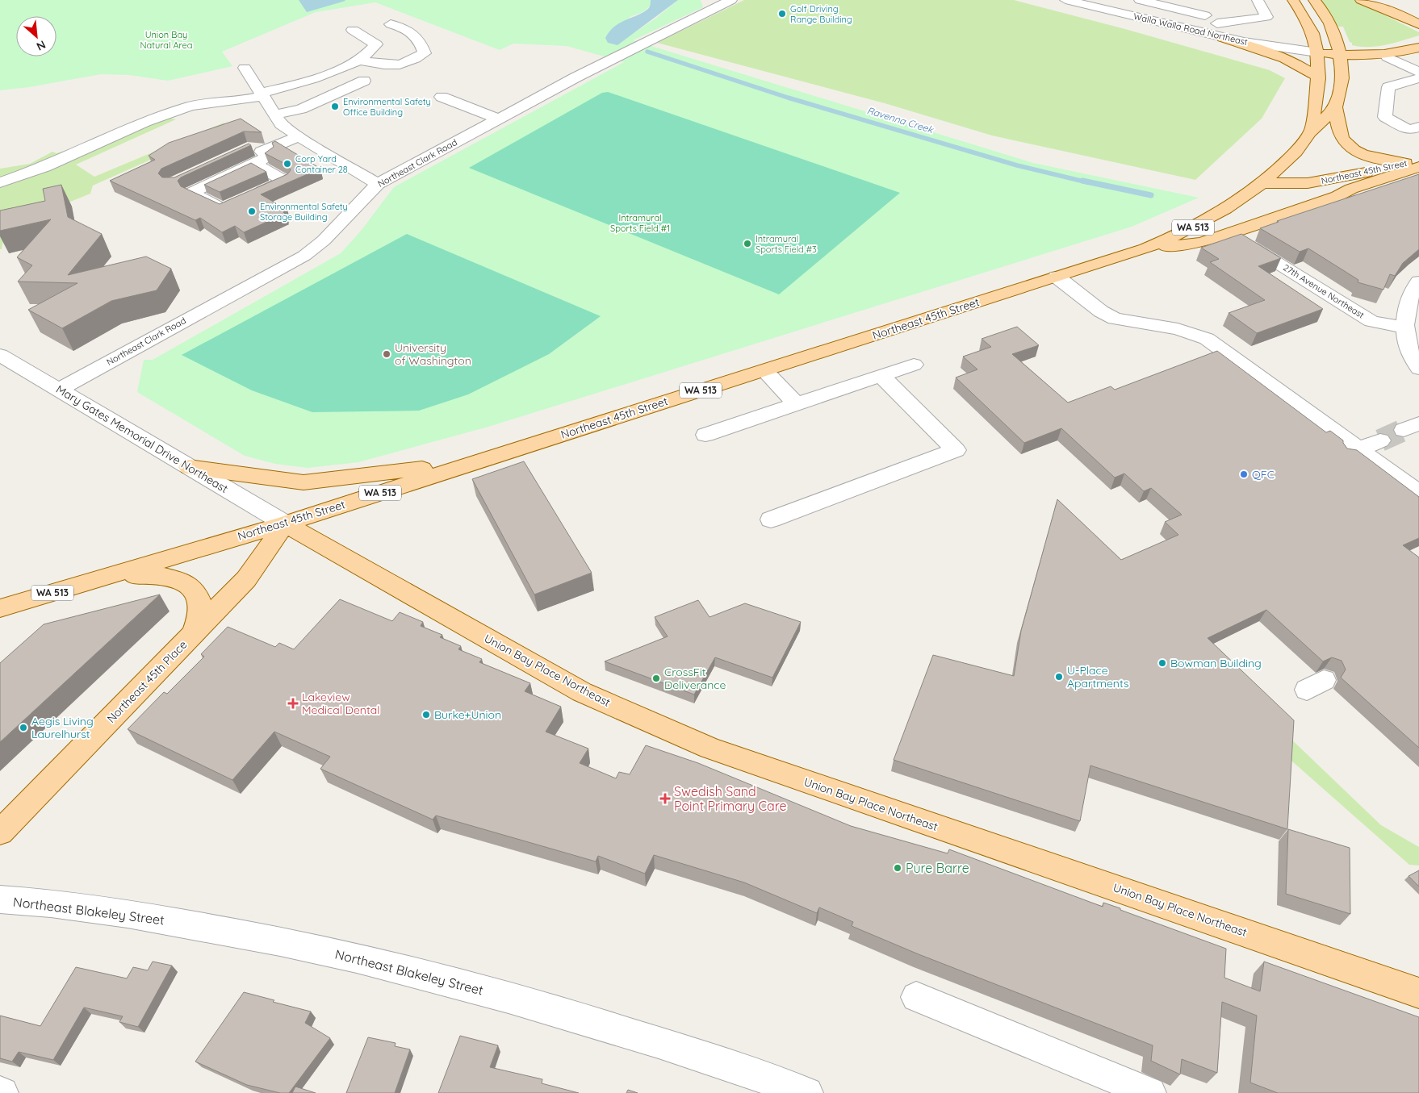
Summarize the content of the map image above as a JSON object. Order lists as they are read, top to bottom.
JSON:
{
  "streets": {
    "main road": [
      "Northeast 45th Street",
      "WA 513",
      "Union Bay Place Northeast",
      "Northeast 45th Place"
    ],
    "street": [
      "Walla Walla Road Northeast",
      "Northeast Clark Road",
      "27th Avenue Northeast",
      "Mary Gates Memorial Drive Northeast",
      "Northeast Blakeley Street"
    ]
  },
  "crossings": [
    ["Northeast Clark Road", "Mary Gates Memorial Drive Northeast"],
    ["Northeast 45th Street", "WA 513"],
    ["Northeast 45th Street", "Mary Gates Memorial Drive Northeast"],
    ["Northeast 45th Street", "Union Bay Place Northeast"],
    ["Northeast 45th Street", "Northeast 45th Place"],
    ["Mary Gates Memorial Drive Northeast", "Union Bay Place Northeast"],
    ["Mary Gates Memorial Drive Northeast", "Northeast 45th Place"],
    ["Union Bay Place Northeast", "Northeast 45th Place"]
  ],
  "water": ["Ravenna Creek"],
  "parks": ["Union Bay Natural Area", "Intramural Sports Field #1"],
  "places": {
    "other": [
      "Golf Driving Range Building",
      "Environmental Safety Office Building",
      "Corp Yard Container 28",
      "Environmental Safety Storage Building",
      "Intramural Sports Field #3",
      "University of Washington",
      "QFC",
      "Bowman Building",
      "U-Place Apartments",
      "CrossFit Deliverance",
      "Burke+Union",
      "Aegis Living Laurelhurst",
      "Pure Barre"
    ],
    "health": ["Lakeview Medical Dental", "Swedish Sand Point Primary Care"]
  },
  "north": "bottom right"
}
